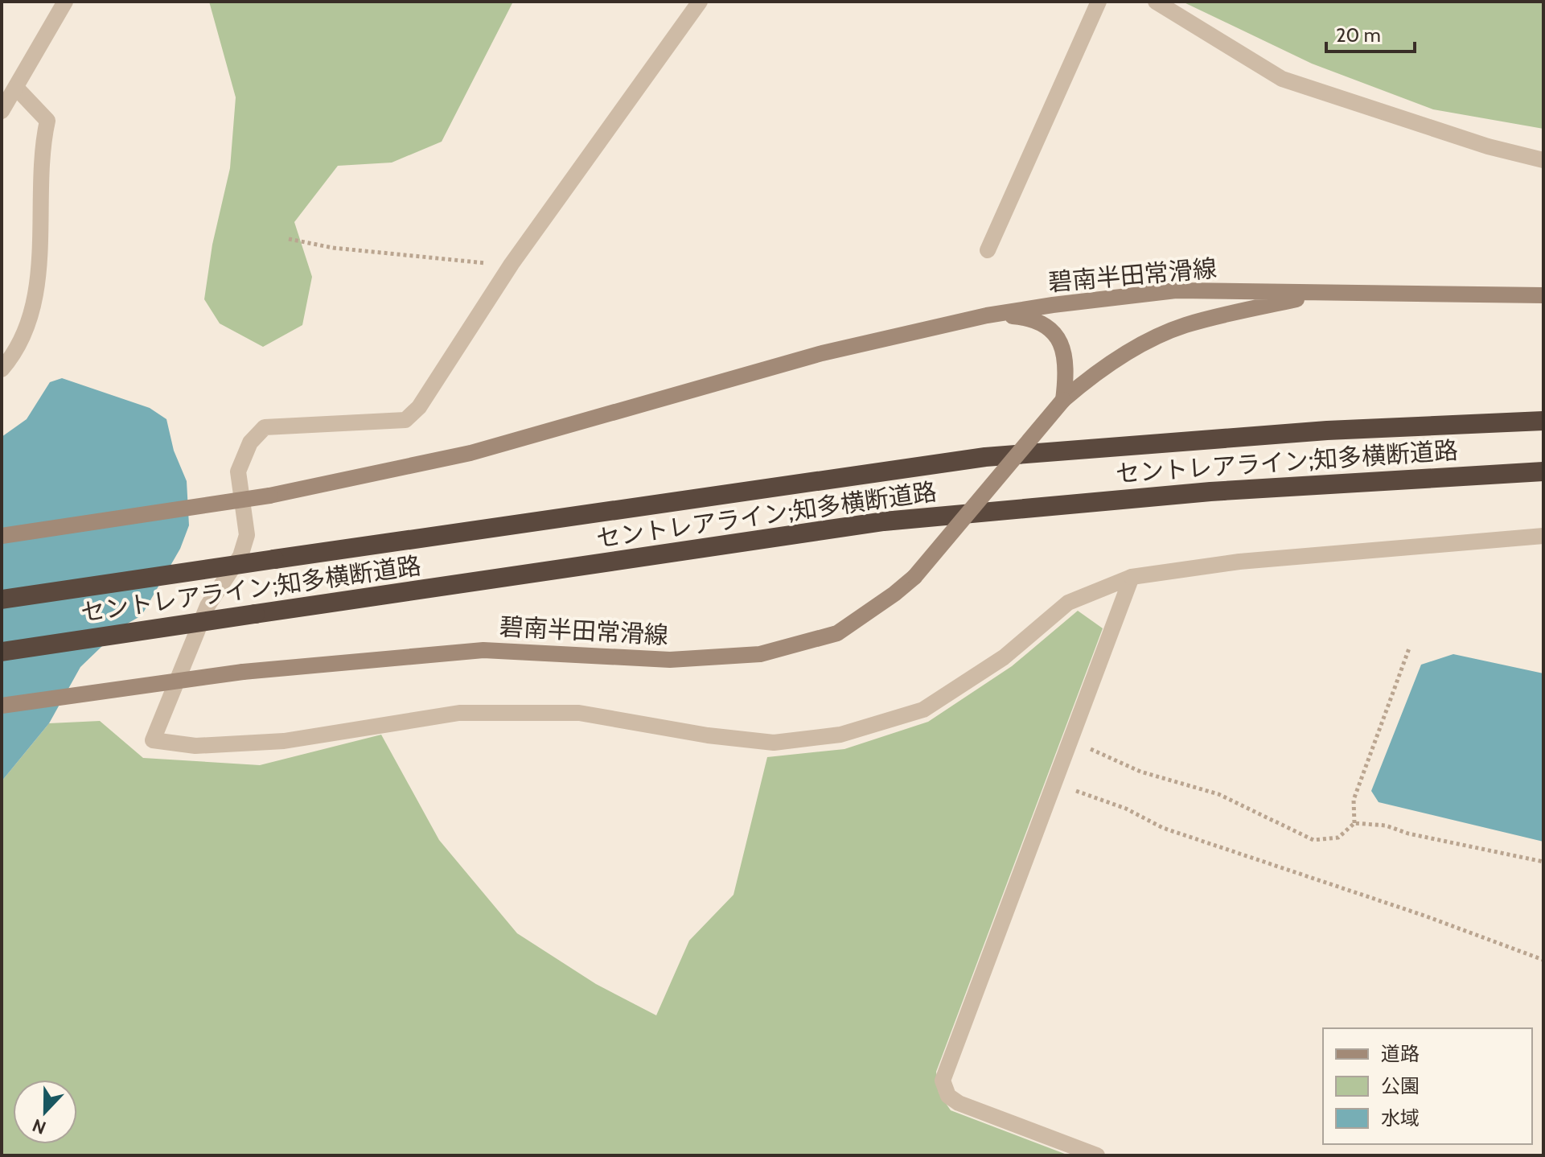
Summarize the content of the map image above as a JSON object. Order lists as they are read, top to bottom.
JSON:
{
  "streets": {
    "highway": ["セントレアライン;知多横断道路"],
    "main road": ["碧南半田常滑線"]
  },
  "legend": ["道路", "公園", "水域"],
  "scale_bar": "20 m",
  "north": "bottom"
}
